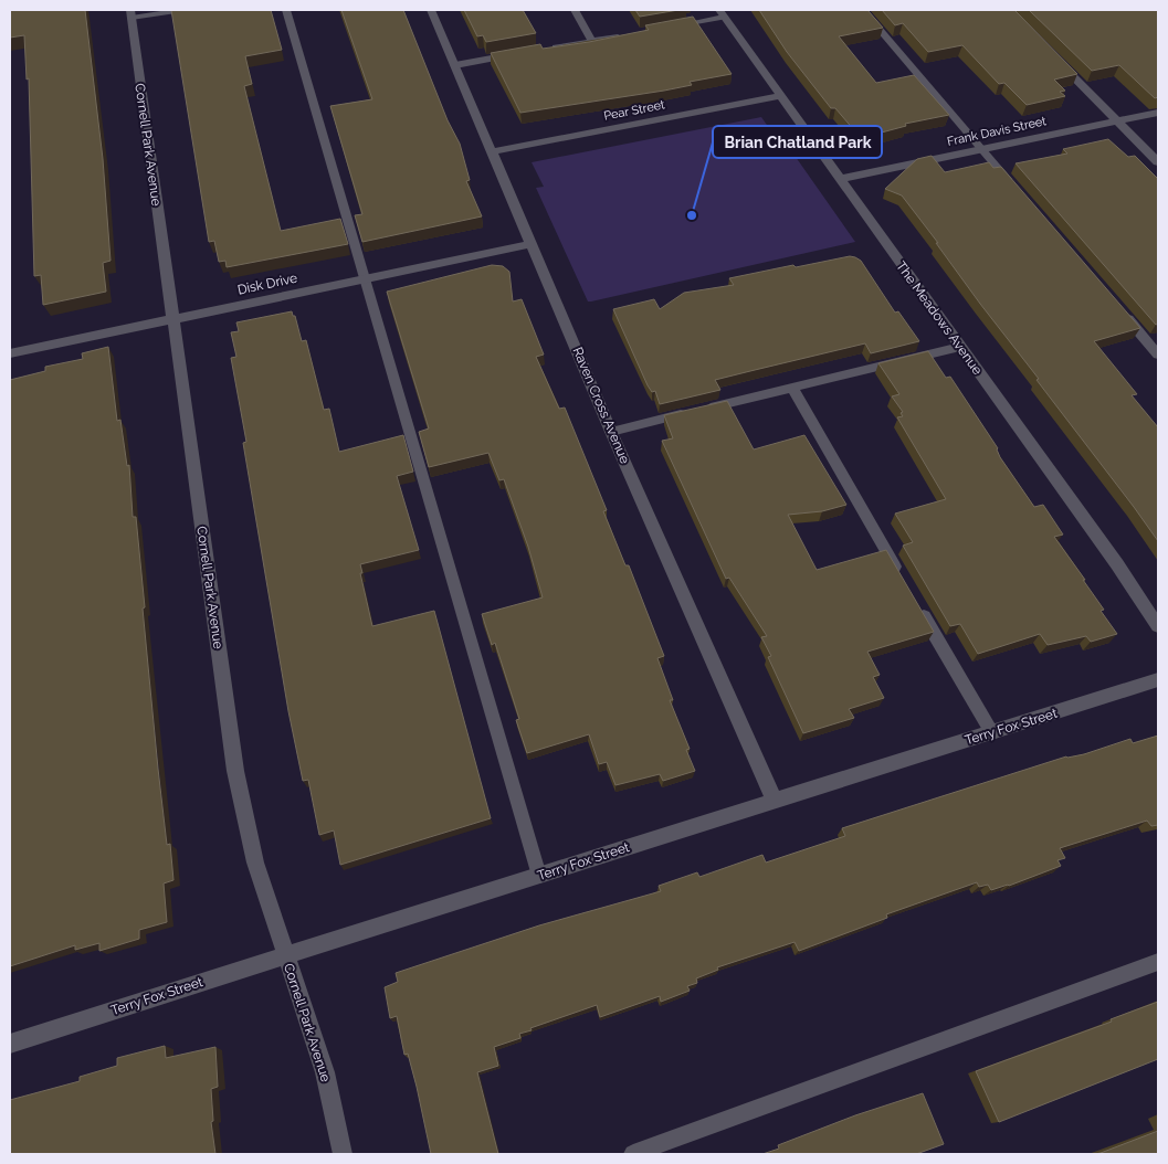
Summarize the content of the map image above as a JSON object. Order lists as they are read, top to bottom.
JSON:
{
  "streets": {
    "street": [
      "Pear Street",
      "Frank Davis Street",
      "Cornell Park Avenue",
      "Disk Drive",
      "The Meadows Avenue",
      "Raven Cross Avenue",
      "Terry Fox Street"
    ]
  },
  "crossings": [
    ["Pear Street", "The Meadows Avenue"],
    ["Pear Street", "Raven Cross Avenue"],
    ["Frank Davis Street", "The Meadows Avenue"],
    ["Cornell Park Avenue", "Disk Drive"],
    ["Cornell Park Avenue", "Terry Fox Street"],
    ["Disk Drive", "Raven Cross Avenue"],
    ["Raven Cross Avenue", "Terry Fox Street"]
  ],
  "places": ["Brian Chatland Park"]
}
